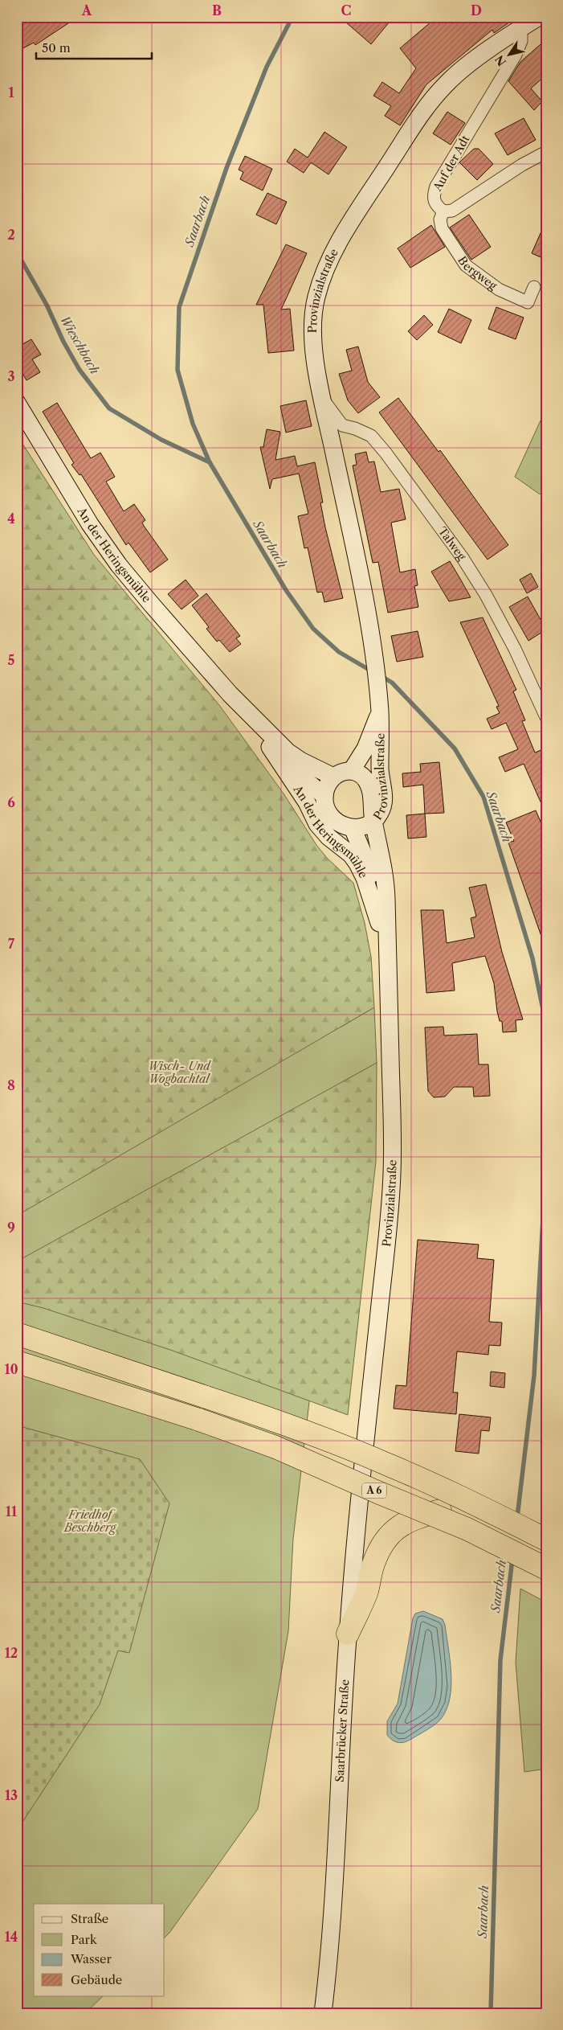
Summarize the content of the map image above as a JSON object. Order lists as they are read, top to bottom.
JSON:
{
  "streets": {
    "highway": ["A 6"],
    "main road": ["Provinzialstraße", "An der Heringsmühle", "Saarbrücker Straße"],
    "street": ["Auf der Adt", "Bergweg", "Talweg"]
  },
  "crossings": [
    ["Auf der Adt", "Bergweg"],
    ["Auf der Adt", "Provinzialstraße"],
    ["Provinzialstraße", "Talweg"],
    ["Provinzialstraße", "An der Heringsmühle"],
    ["Provinzialstraße", "A 6"],
    ["Provinzialstraße", "Saarbrücker Straße"],
    ["A 6", "Saarbrücker Straße"]
  ],
  "water": ["Saarbach", "Wieschbach"],
  "parks": ["Wisch- Und Wogbachtal", "Friedhof Beschberg"],
  "legend": [
    "Straße",
    "Park",
    "Wasser",
    "Gebäude"
  ],
  "scale_bar": "50 m",
  "north": "bottom left",
  "grid": {
    "columns": [
      "A",
      "B",
      "C",
      "D"
    ],
    "rows": [
      "1",
      "2",
      "3",
      "4",
      "5",
      "6",
      "7",
      "8",
      "9",
      "10",
      "11",
      "12",
      "13",
      "14"
    ]
  }
}
